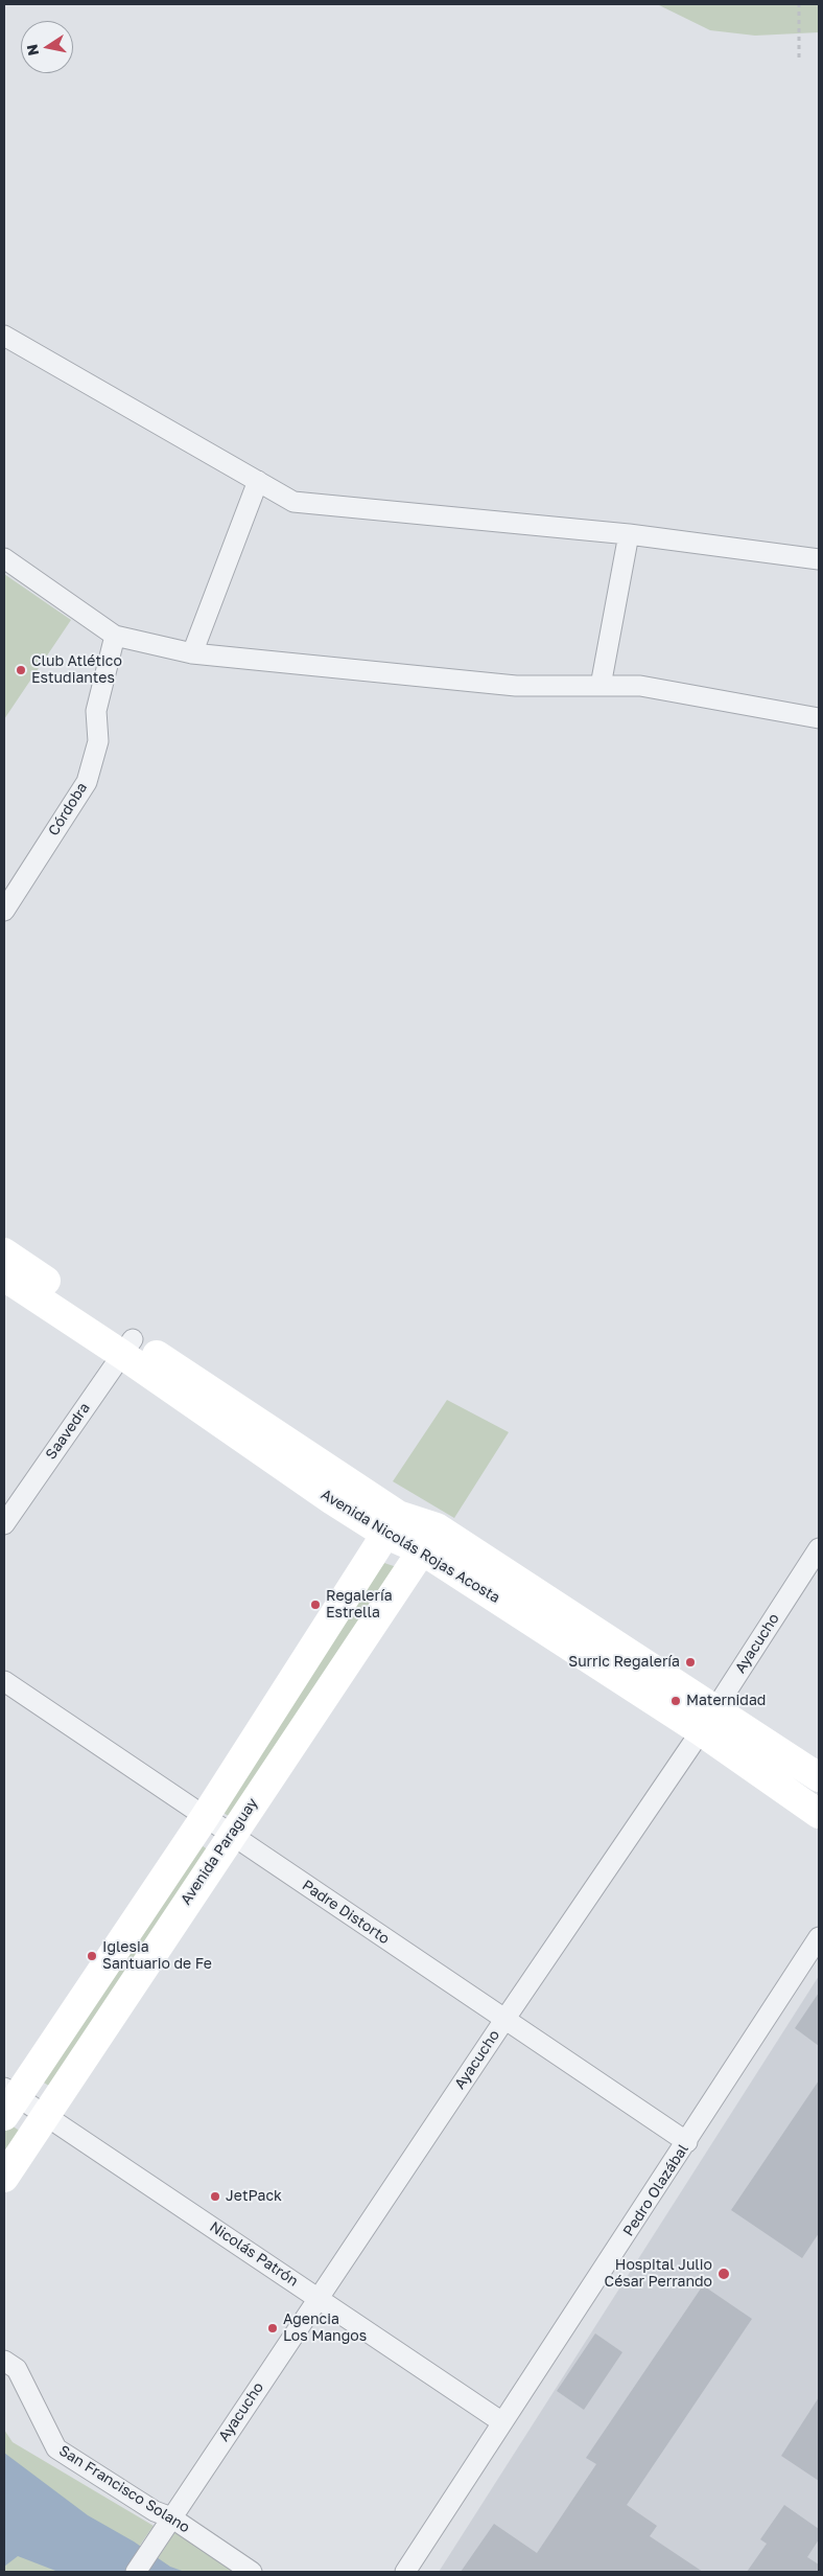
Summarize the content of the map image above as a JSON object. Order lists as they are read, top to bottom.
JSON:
{
  "streets": {
    "main road": ["Avenida Nicolás Rojas Acosta", "Avenida Paraguay"],
    "street": [
      "Córdoba",
      "Saavedra",
      "Ayacucho",
      "Padre Distorto",
      "Pedro Olazábal",
      "Nicolás Patrón",
      "San Francisco Solano"
    ]
  },
  "crossings": [
    ["Saavedra", "Avenida Nicolás Rojas Acosta"],
    ["Avenida Nicolás Rojas Acosta", "Ayacucho"],
    ["Avenida Nicolás Rojas Acosta", "Avenida Paraguay"],
    ["Ayacucho", "Padre Distorto"],
    ["Ayacucho", "Nicolás Patrón"],
    ["Ayacucho", "San Francisco Solano"],
    ["Avenida Paraguay", "Padre Distorto"],
    ["Avenida Paraguay", "Nicolás Patrón"],
    ["Padre Distorto", "Pedro Olazábal"],
    ["Pedro Olazábal", "Nicolás Patrón"]
  ],
  "places": [
    "Club Atlético Estudiantes",
    "Regalería Estrella",
    "Surric Regalería",
    "Maternidad",
    "Iglesia Santuario de Fe",
    "JetPack",
    "Hospital Julio César Perrando",
    "Agencia Los Mangos"
  ],
  "north": "left"
}
